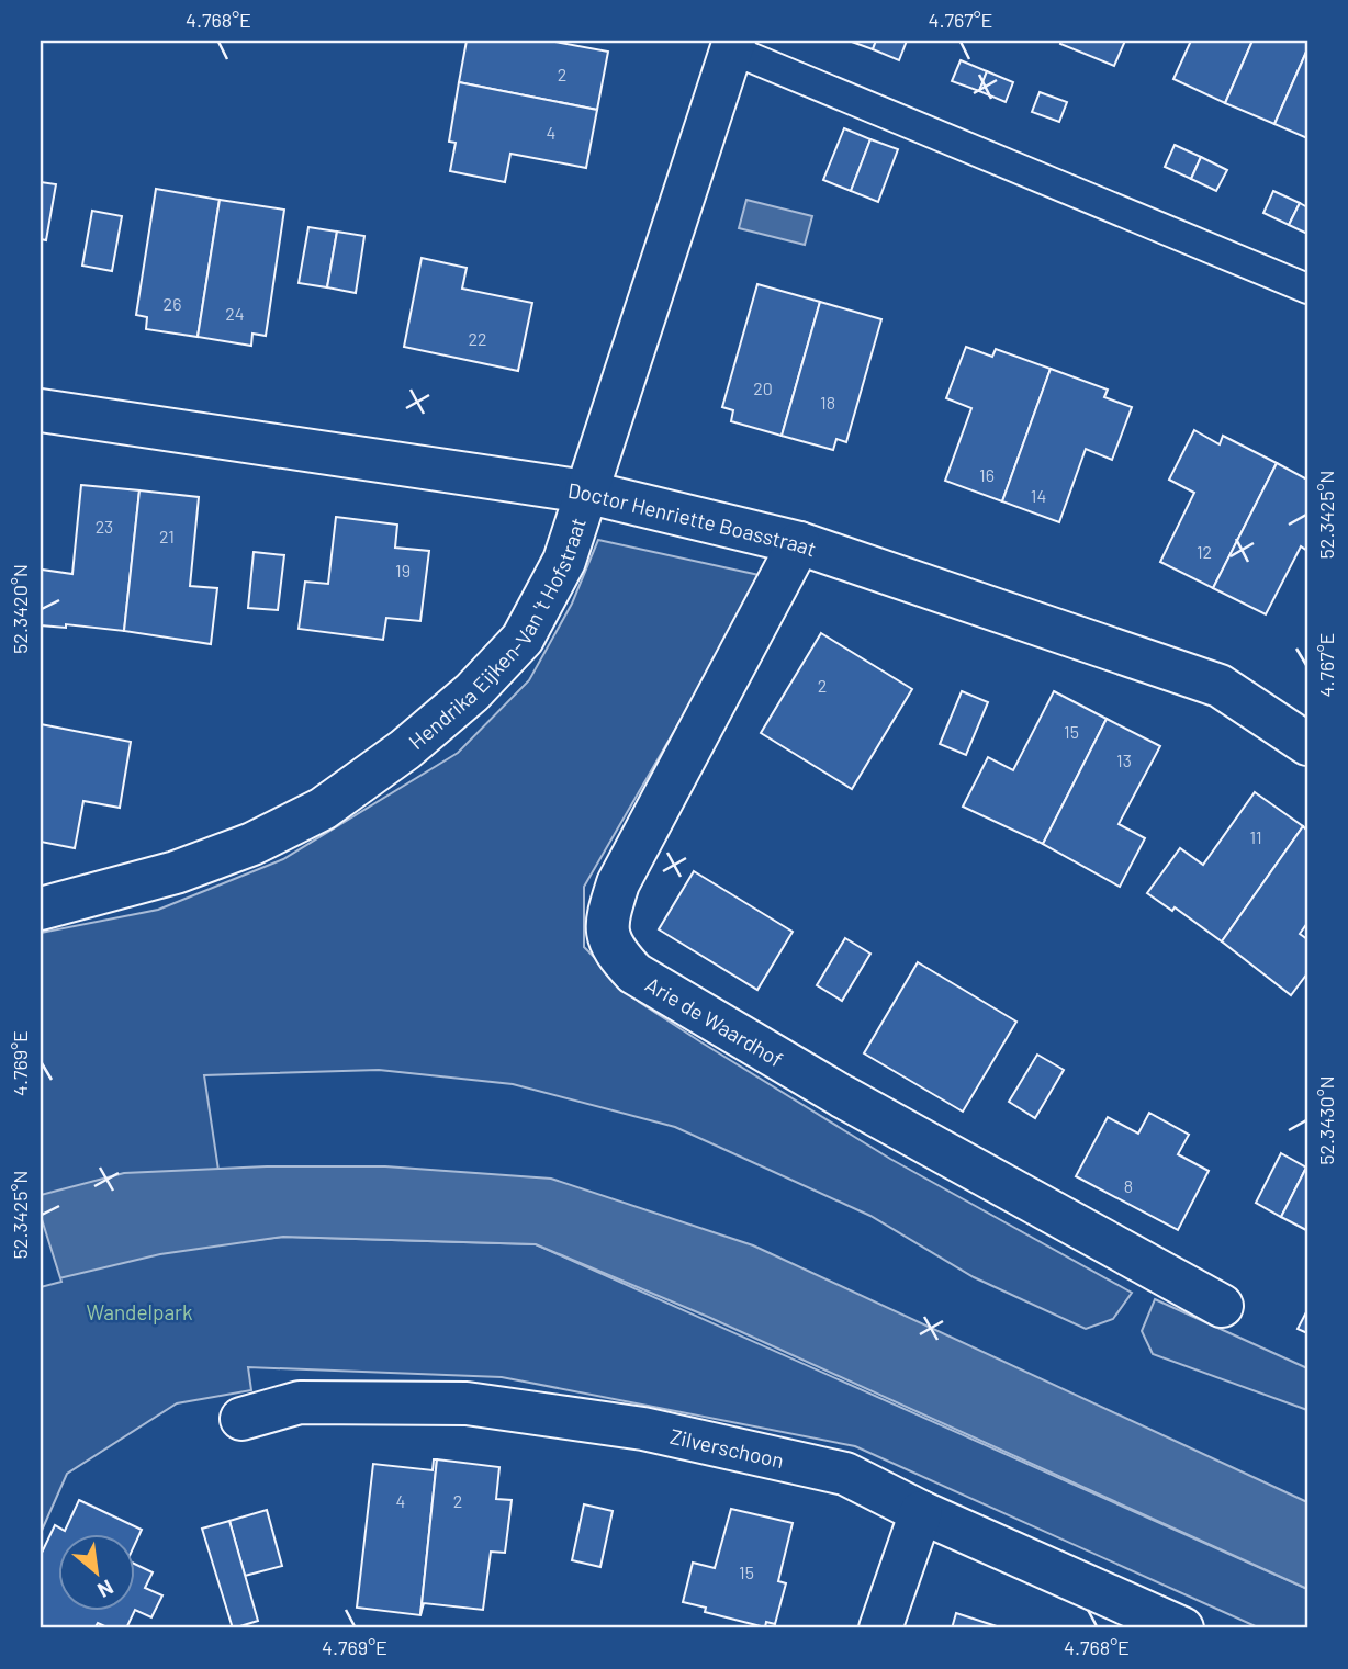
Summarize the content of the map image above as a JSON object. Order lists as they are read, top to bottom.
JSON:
{
  "streets": {
    "street": [
      "Doctor Henriette Boasstraat",
      "Hendrika Eijken-Van 't Hofstraat",
      "Arie de Waardhof",
      "Zilverschoon"
    ]
  },
  "crossings": [
    ["Doctor Henriette Boasstraat", "Hendrika Eijken-Van 't Hofstraat"],
    ["Doctor Henriette Boasstraat", "Arie de Waardhof"]
  ],
  "parks": ["Wandelpark"],
  "house_numbers": [
    "2",
    "4",
    "26",
    "24",
    "22",
    "20",
    "18",
    "16",
    "14",
    "23",
    "21",
    "12",
    "19",
    "2",
    "15",
    "13",
    "11",
    "8",
    "4",
    "2",
    "15"
  ],
  "north": "bottom right",
  "coordinates": [
    "4.768°E",
    "4.767°E",
    "52.3425°N",
    "52.3420°N",
    "4.769°E",
    "52.3430°N"
  ]
}
